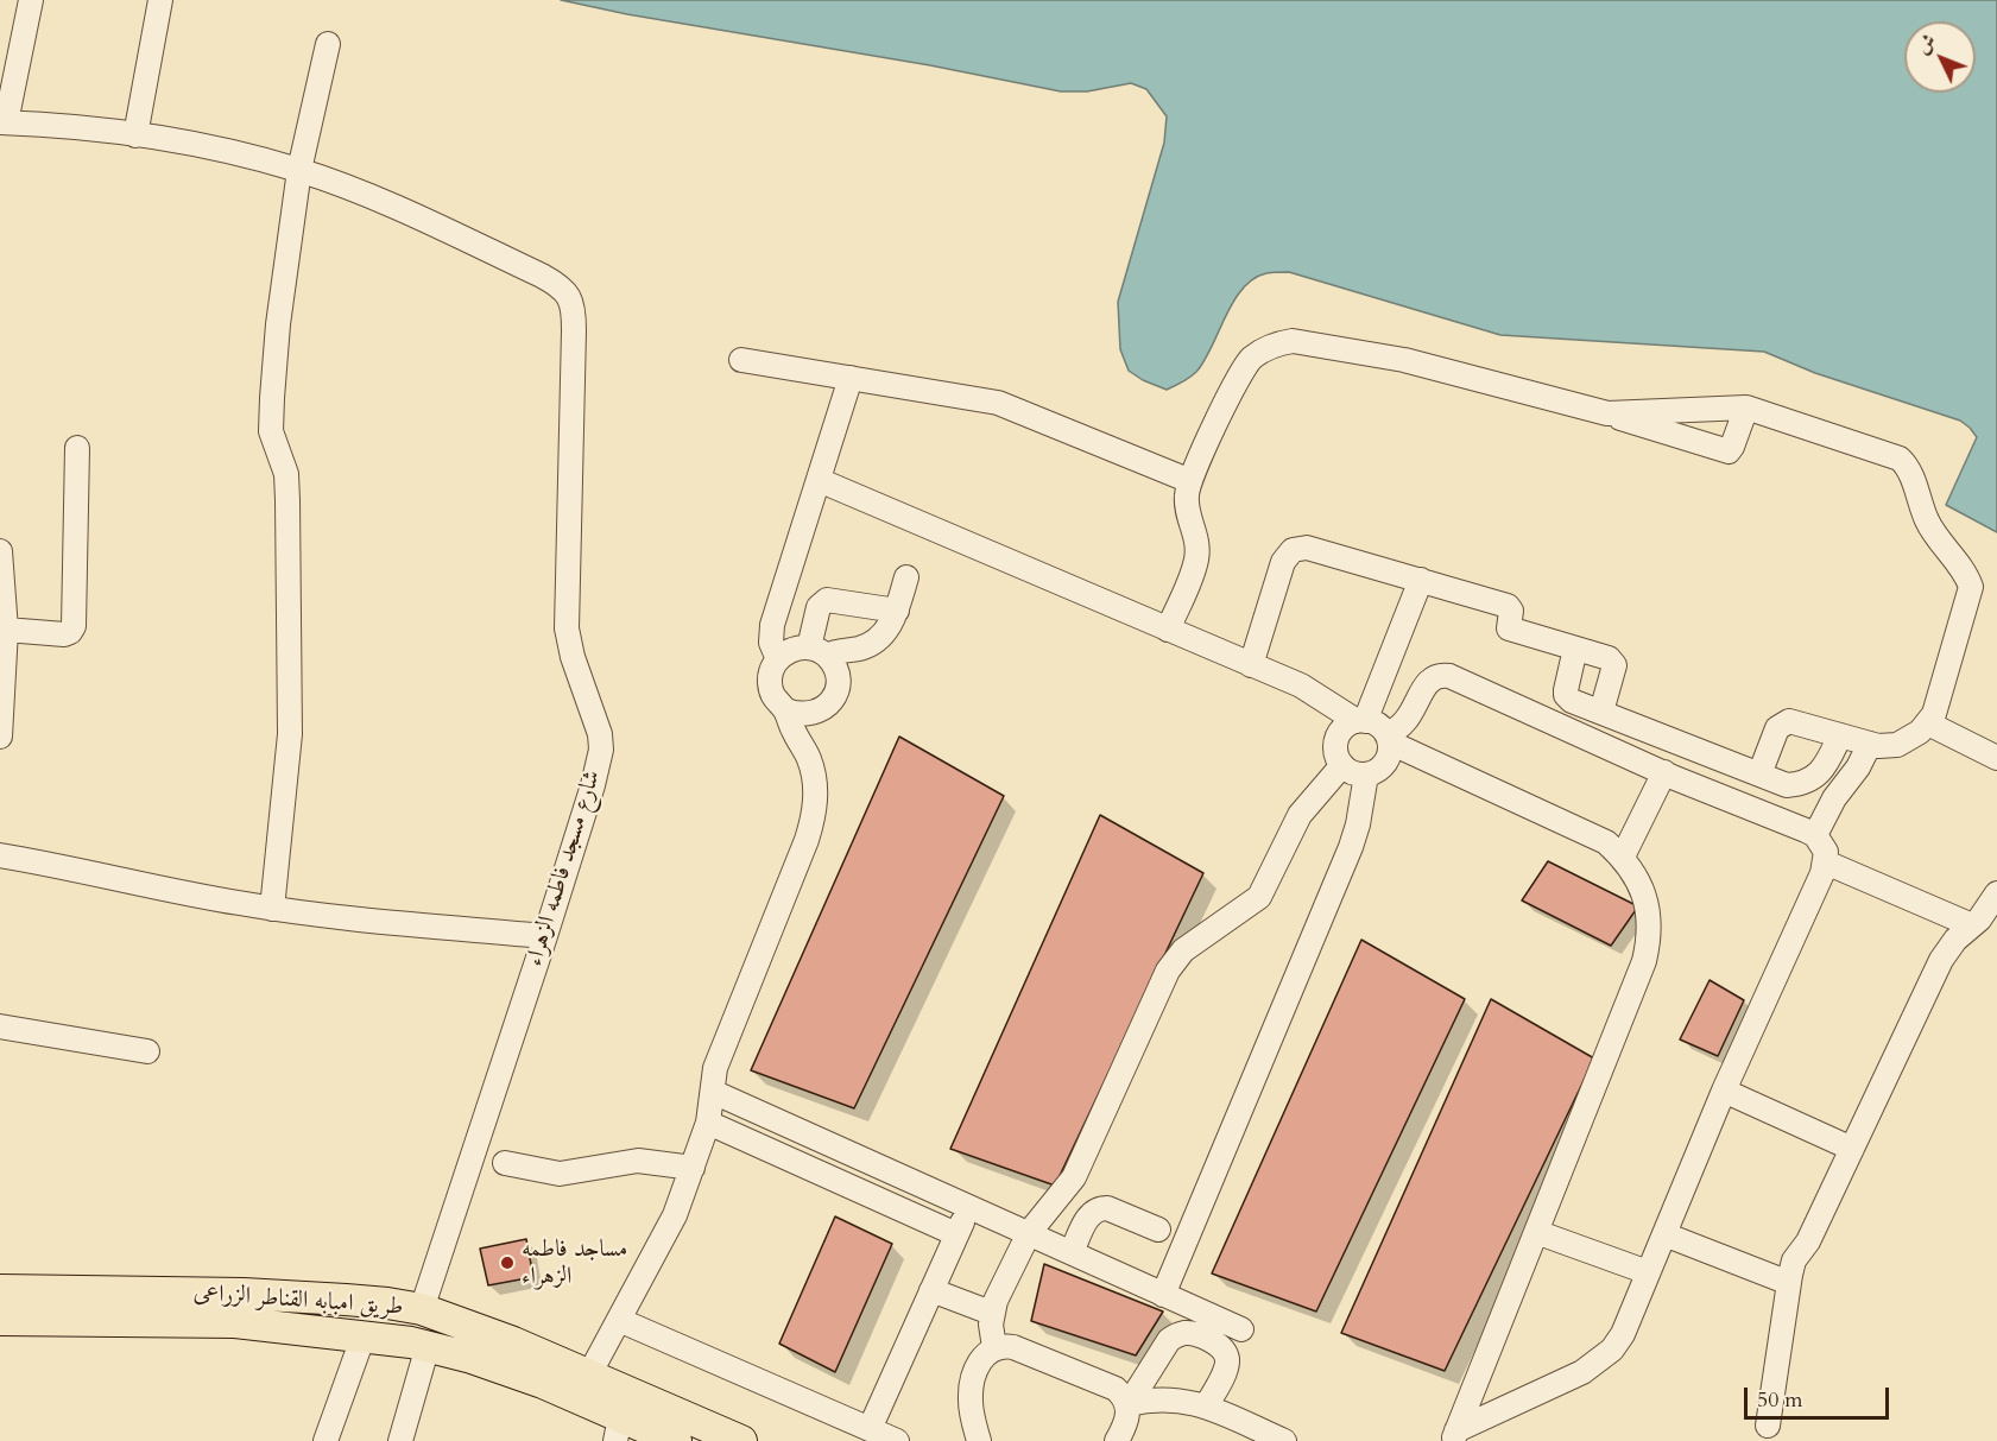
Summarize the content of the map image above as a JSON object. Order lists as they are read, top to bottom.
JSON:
{
  "streets": {
    "main road": ["طريق امبابه القناطر الزراعى"],
    "street": ["شارع مسجد فاطمه الزهراء"]
  },
  "crossings": [
    ["شارع مسجد فاطمه الزهراء", "طريق امبابه القناطر الزراعى"]
  ],
  "places": ["مساجد فاطمه الزهراء"],
  "scale_bar": "50 m",
  "north": "top left"
}
